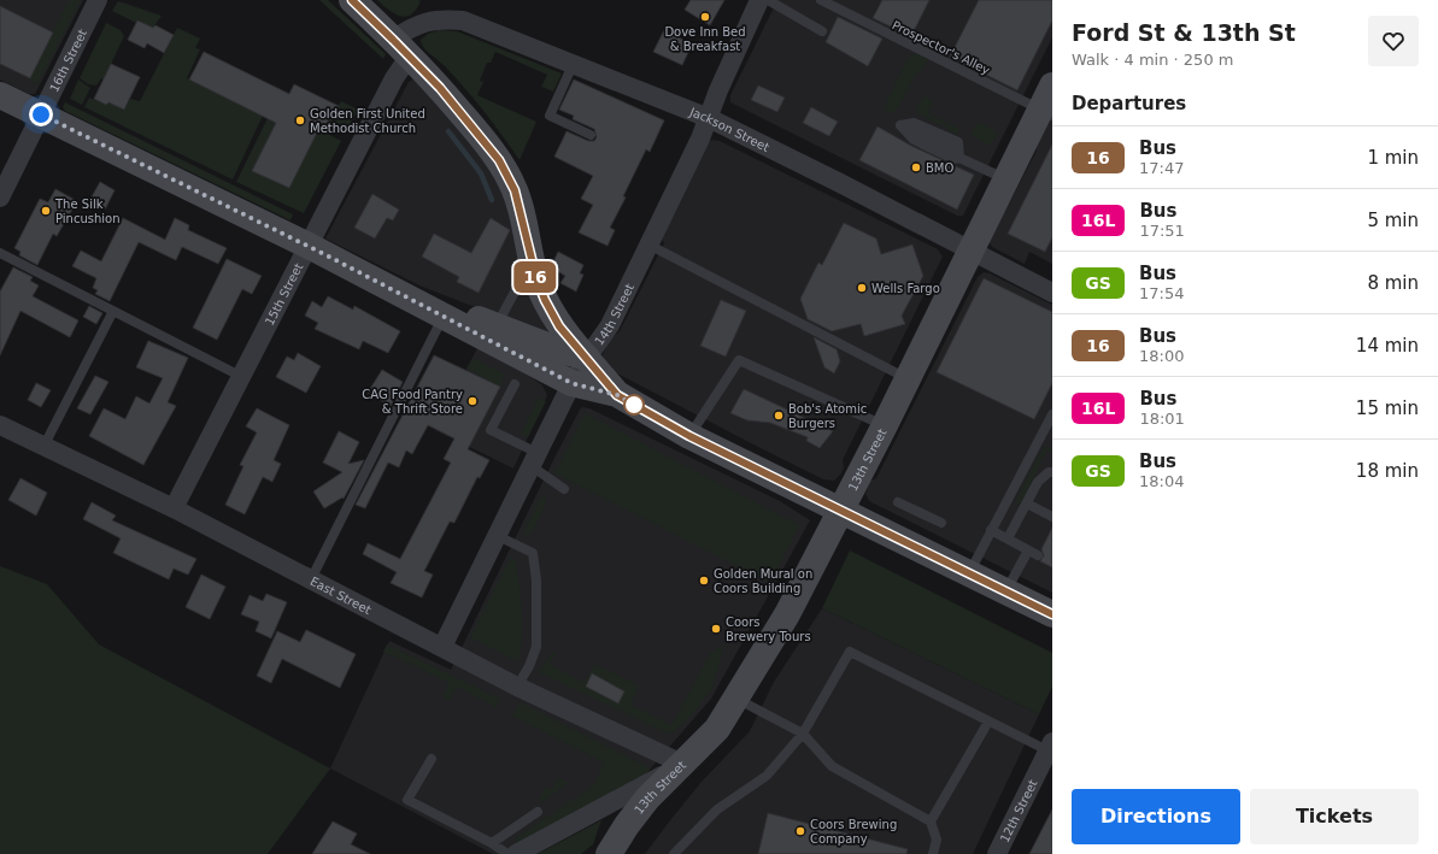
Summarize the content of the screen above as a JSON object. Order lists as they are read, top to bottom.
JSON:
{
  "streets": {
    "main road": ["13th Street"],
    "street": [
      "16th Street",
      "Jackson Street",
      "15th Street",
      "14th Street",
      "East Street",
      "12th Street"
    ],
    "lane": ["Prospector's Alley"]
  },
  "crossings": [
    ["Prospector's Alley", "13th Street"],
    ["Jackson Street", "15th Street"],
    ["Jackson Street", "14th Street"],
    ["Jackson Street", "13th Street"],
    ["15th Street", "East Street"],
    ["14th Street", "East Street"],
    ["13th Street", "East Street"]
  ],
  "places": [
    "Dove Inn Bed & Breakfast",
    "Golden First United Methodist Church",
    "BMO",
    "The Silk Pincushion",
    "Wells Fargo",
    "CAG Food Pantry & Thrift Store",
    "Bob's Atomic Burgers",
    "Golden Mural on Coors Building",
    "Coors Brewery Tours",
    "Coors Brewing Company"
  ],
  "lines": ["bus line 16"],
  "page": {
    "on_map": "16",
    "heading": [
      ["Ford St & 13th St", "Walk · 4 min · 250 m"],
      "Departures"
    ],
    "list": [
      {
        "mark": "16",
        "name": "Bus",
        "note": "17:47",
        "value": "1 min"
      },
      {
        "mark": "16L",
        "name": "Bus",
        "note": "17:51",
        "value": "5 min"
      },
      {
        "mark": "GS",
        "name": "Bus",
        "note": "17:54",
        "value": "8 min"
      },
      {
        "mark": "16",
        "name": "Bus",
        "note": "18:00",
        "value": "14 min"
      },
      {
        "mark": "16L",
        "name": "Bus",
        "note": "18:01",
        "value": "15 min"
      },
      {
        "mark": "GS",
        "name": "Bus",
        "note": "18:04",
        "value": "18 min"
      }
    ],
    "buttons": ["Directions", "Tickets"]
  }
}
